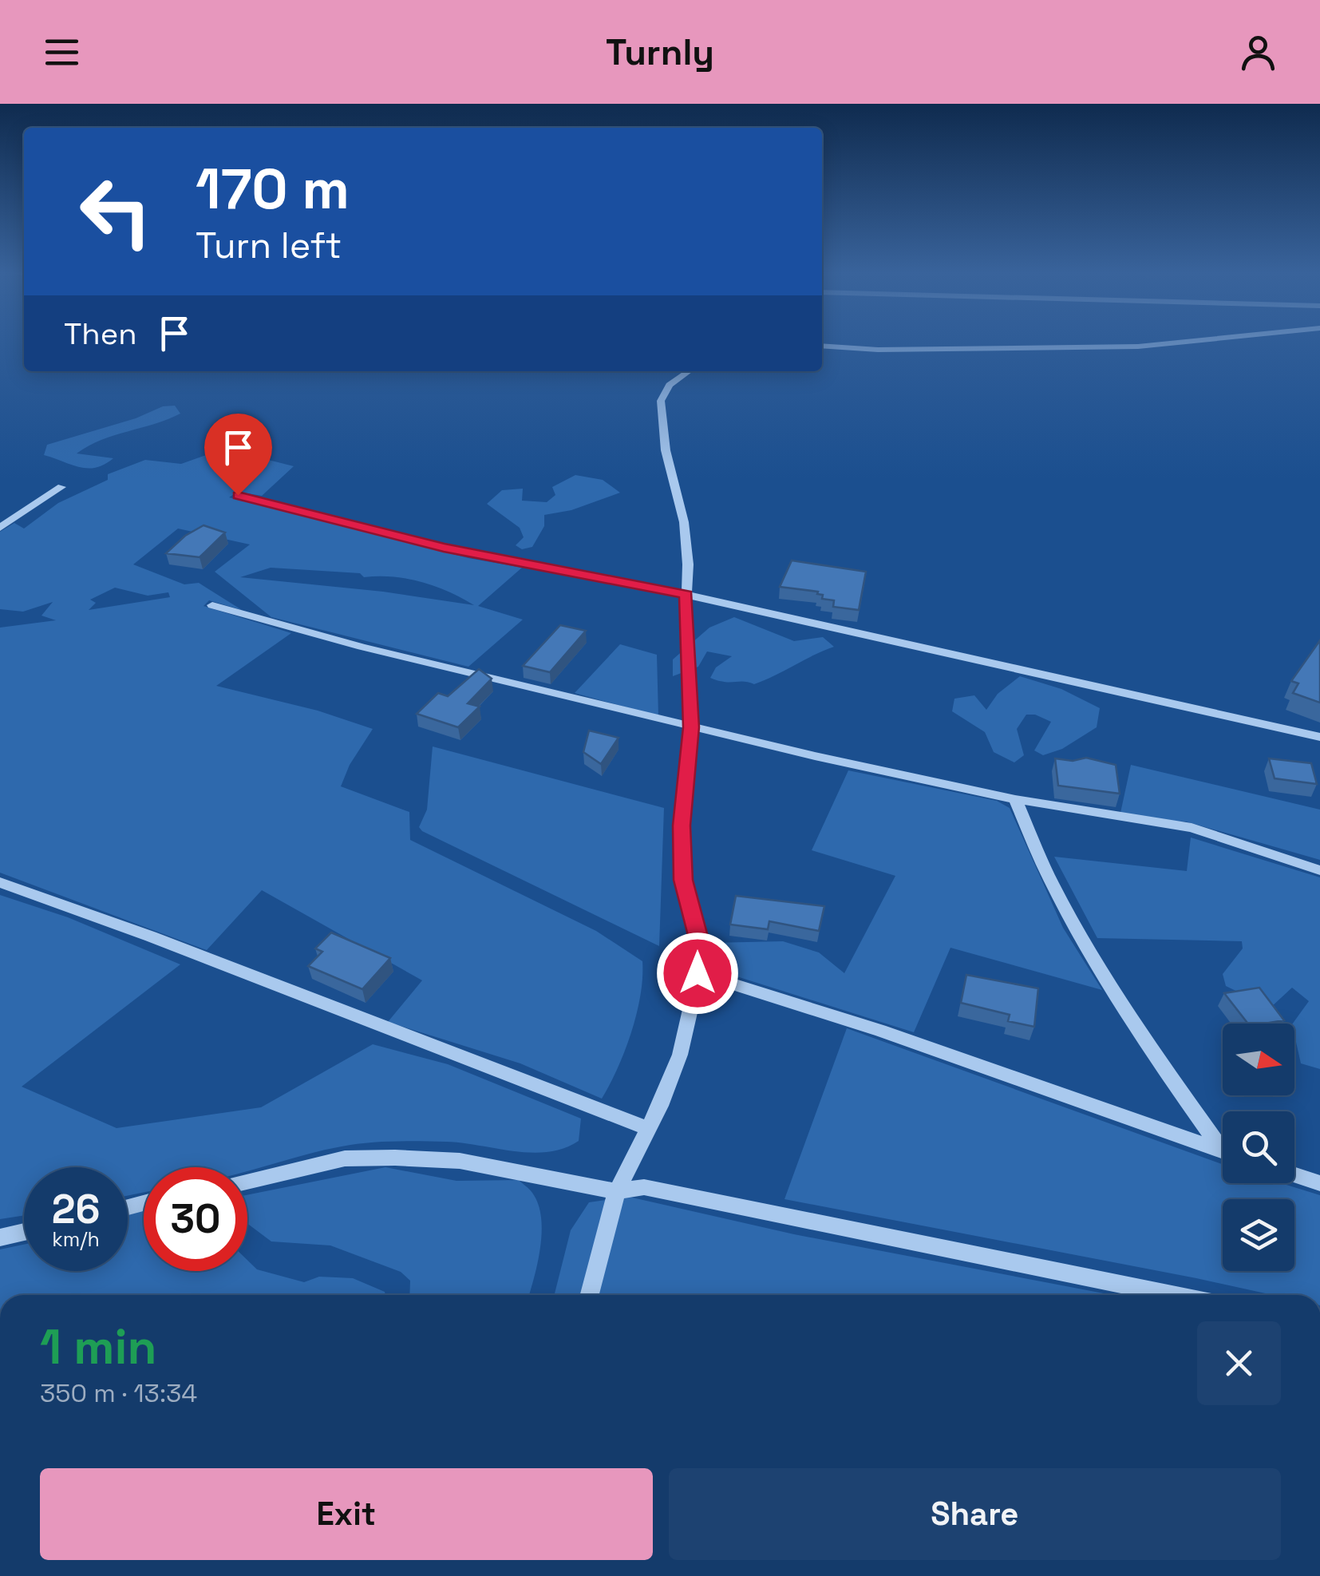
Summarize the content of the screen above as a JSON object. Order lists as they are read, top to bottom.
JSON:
{
  "north": "right",
  "page": {
    "header": "Turnly",
    "turn": ["170 m", "Turn left"],
    "then": "Then",
    "speed": "26 km/h",
    "limit": "30",
    "heading": ["1 min", "350 m · 13:34"],
    "buttons": ["Exit", "Share"]
  }
}
